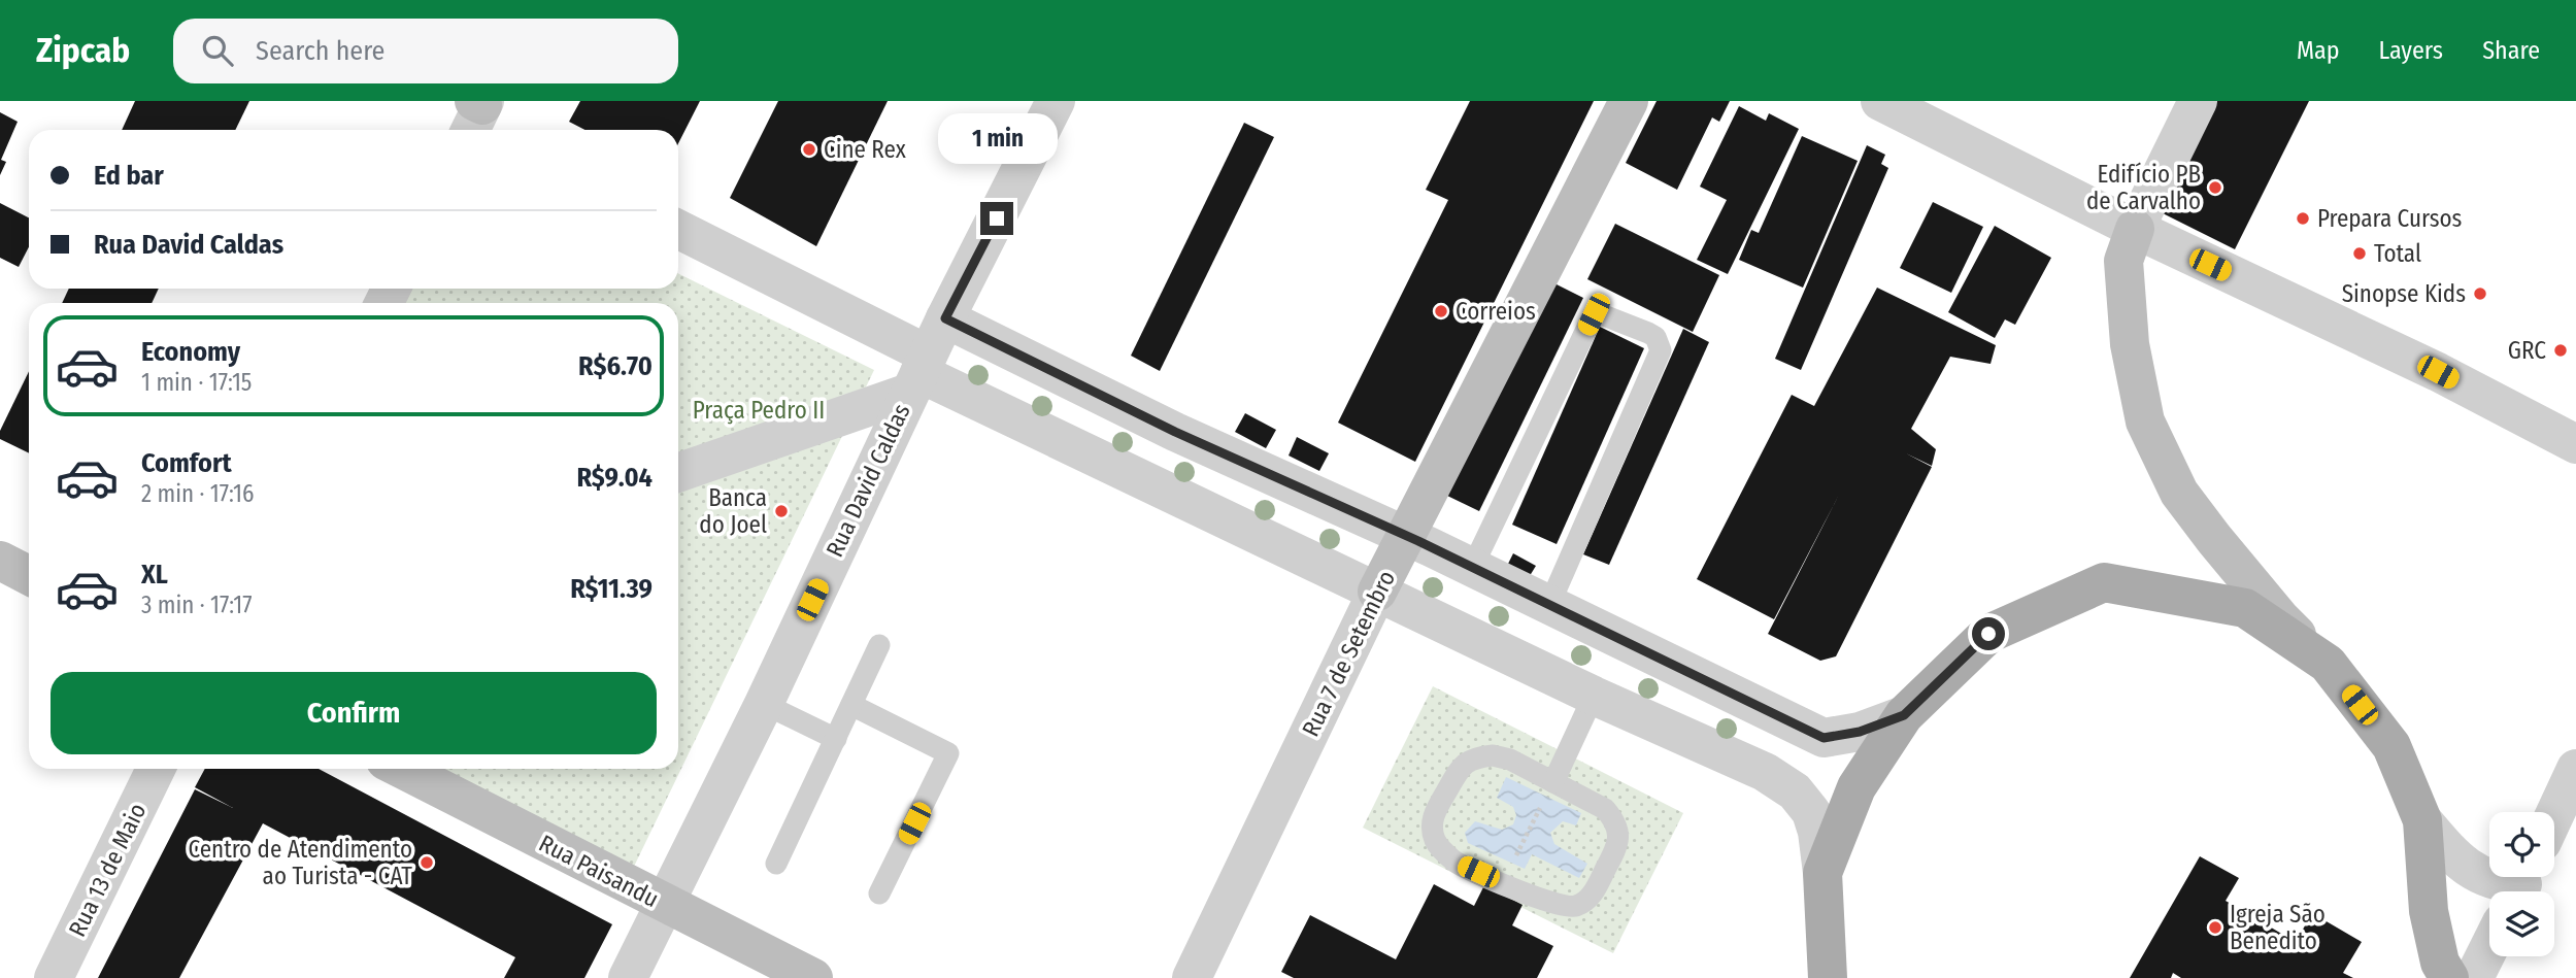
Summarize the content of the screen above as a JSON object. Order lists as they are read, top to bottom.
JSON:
{
  "streets": {
    "street": [
      "Rua David Caldas",
      "Rua 7 de Setembro",
      "Rua 13 de Maio",
      "Rua Paisandu"
    ]
  },
  "crossings": [
    ["Rua David Caldas", "Rua Paisandu"]
  ],
  "parks": ["Praça Pedro II"],
  "places": [
    "Cine Rex",
    "Edifício PB de Carvalho",
    "Prepara Cursos",
    "Total",
    "Sinopse Kids",
    "Correios",
    "GRC",
    "Banca do Joel",
    "Centro de Atendimento ao Turista - CAT",
    "Igreja São Benedito"
  ],
  "page": {
    "header": "Zipcab",
    "search": "Search here",
    "nav": ["Map", "Layers", "Share"],
    "bubble": "1 min",
    "banner": ["Ed bar", "Rua David Caldas"],
    "list": [
      {
        "name": "Economy",
        "note": "1 min · 17:15",
        "value": "R$6.70"
      },
      {
        "name": "Comfort",
        "note": "2 min · 17:16",
        "value": "R$9.04"
      },
      {
        "name": "XL",
        "note": "3 min · 17:17",
        "value": "R$11.39"
      }
    ],
    "buttons": "Confirm"
  }
}
